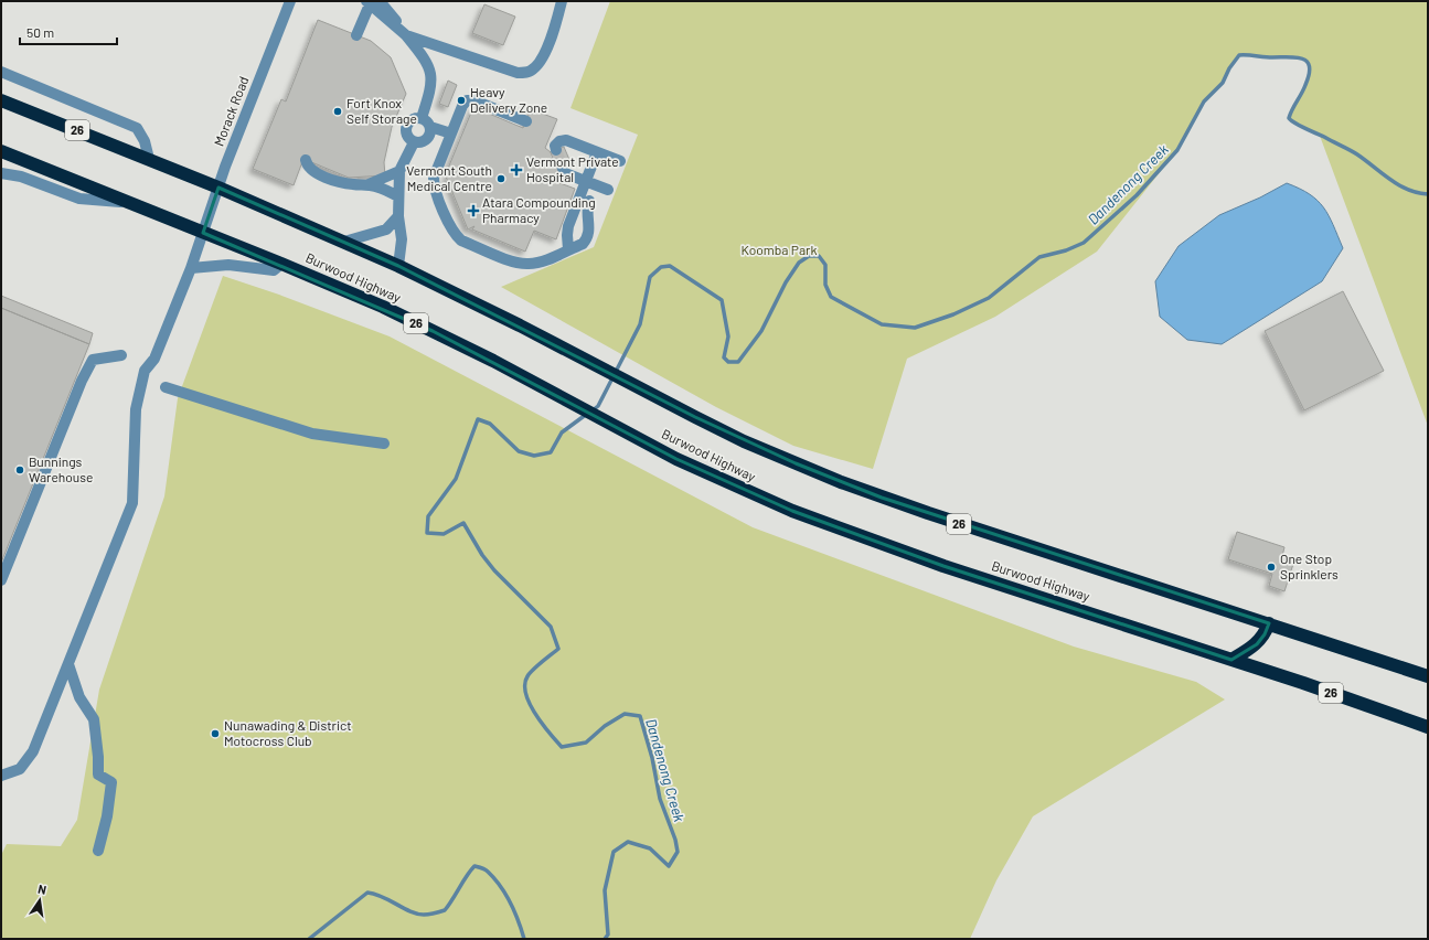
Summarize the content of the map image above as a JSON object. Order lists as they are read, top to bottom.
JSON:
{
  "streets": {
    "highway": ["26", "Burwood Highway"],
    "street": ["Morack Road"]
  },
  "crossings": [
    ["Morack Road", "26"],
    ["Morack Road", "Burwood Highway"]
  ],
  "water": ["Dandenong Creek"],
  "parks": ["Koomba Park"],
  "places": {
    "other": [
      "Heavy Delivery Zone",
      "Fort Knox Self Storage",
      "Vermont South Medical Centre",
      "Bunnings Warehouse",
      "One Stop Sprinklers",
      "Nunawading & District Motocross Club"
    ],
    "health": ["Vermont Private Hospital", "Atara Compounding Pharmacy"]
  },
  "scale_bar": "50 m",
  "north": "top"
}
